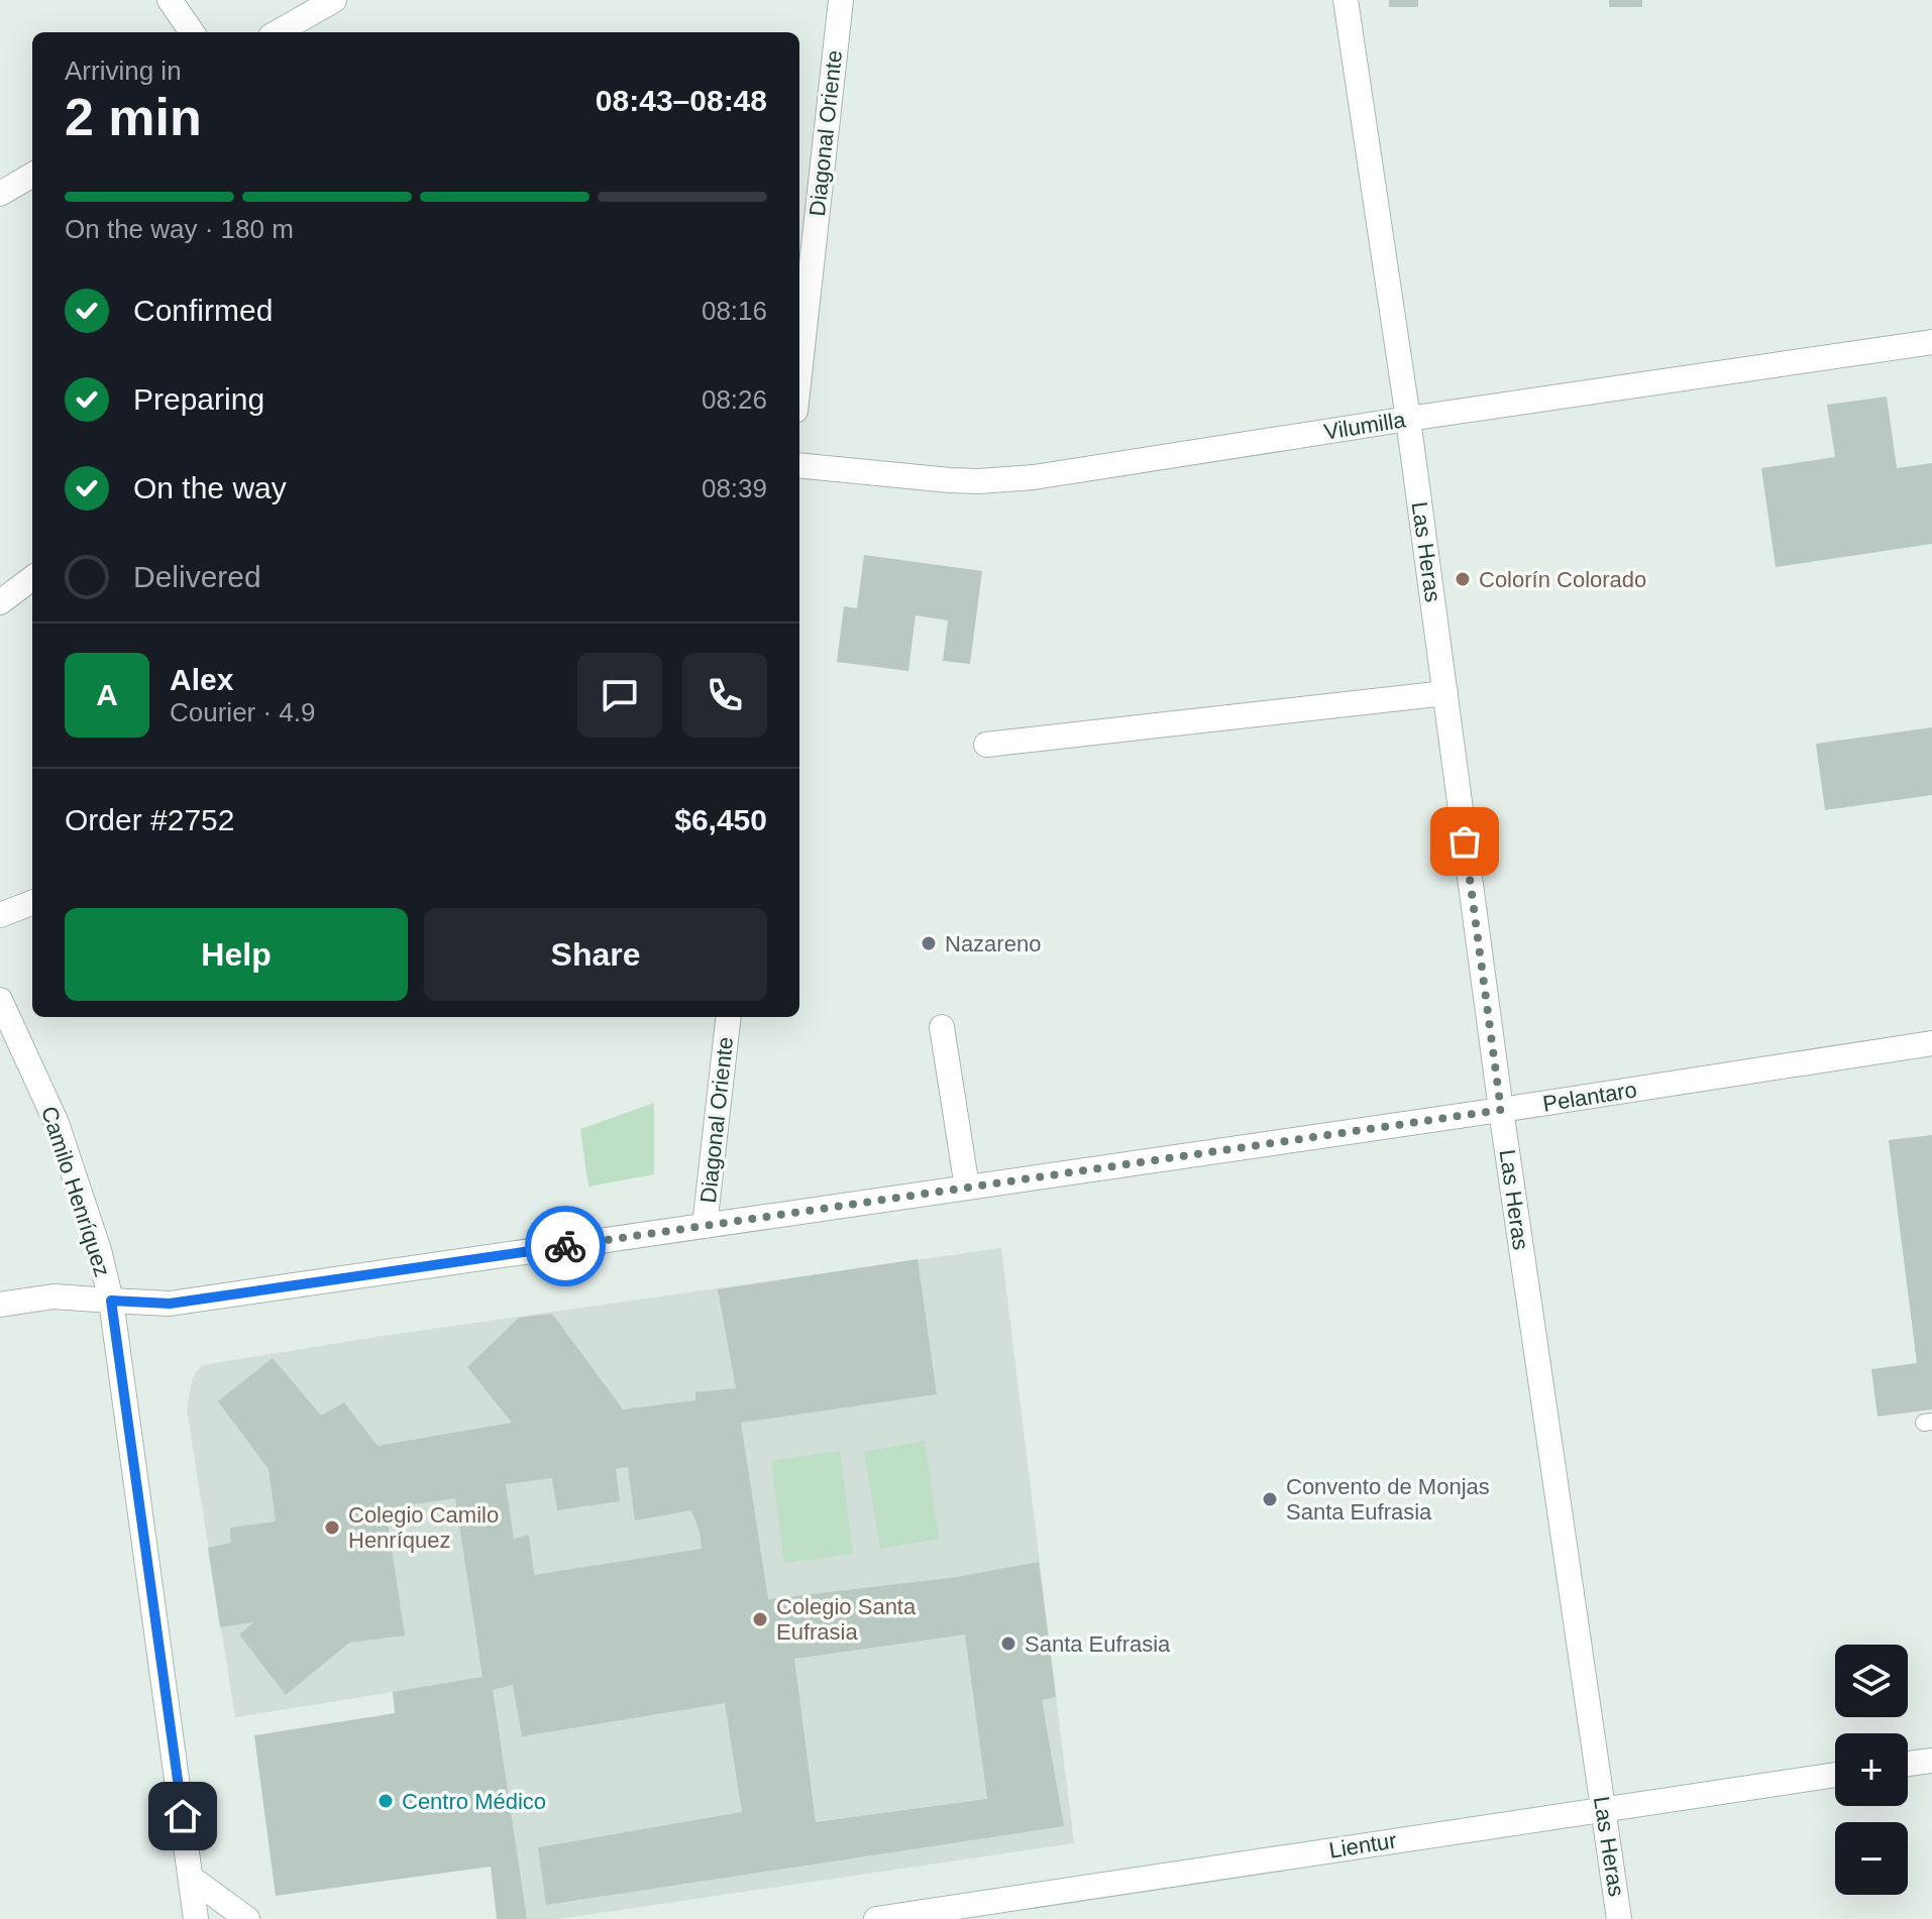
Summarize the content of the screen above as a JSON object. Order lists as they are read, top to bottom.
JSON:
{
  "streets": {
    "street": [
      "Diagonal Oriente",
      "Vilumilla",
      "Las Heras",
      "Pelantaro",
      "Camilo Henríquez",
      "Lientur"
    ]
  },
  "crossings": [
    ["Diagonal Oriente", "Pelantaro"],
    ["Vilumilla", "Las Heras"],
    ["Las Heras", "Pelantaro"],
    ["Las Heras", "Lientur"],
    ["Pelantaro", "Camilo Henríquez"]
  ],
  "places": [
    "Colorín Colorado",
    "Nazareno",
    "Convento de Monjas Santa Eufrasia",
    "Colegio Camilo Henríquez",
    "Colegio Santa Eufrasia",
    "Santa Eufrasia",
    "Centro Médico"
  ],
  "page": {
    "heading": ["2 min", "Arriving in", "08:43–08:48"],
    "panel": [
      "Alex",
      "Courier · 4.9",
      "Order #2752",
      "$6,450"
    ],
    "bar": "On the way · 180 m",
    "list": [
      ["Confirmed", "08:16"],
      ["Preparing", "08:26"],
      ["On the way", "08:39"],
      "Delivered"
    ],
    "round": "A",
    "buttons": ["Help", "Share"],
    "map_buttons": ["+", "−"]
  }
}
